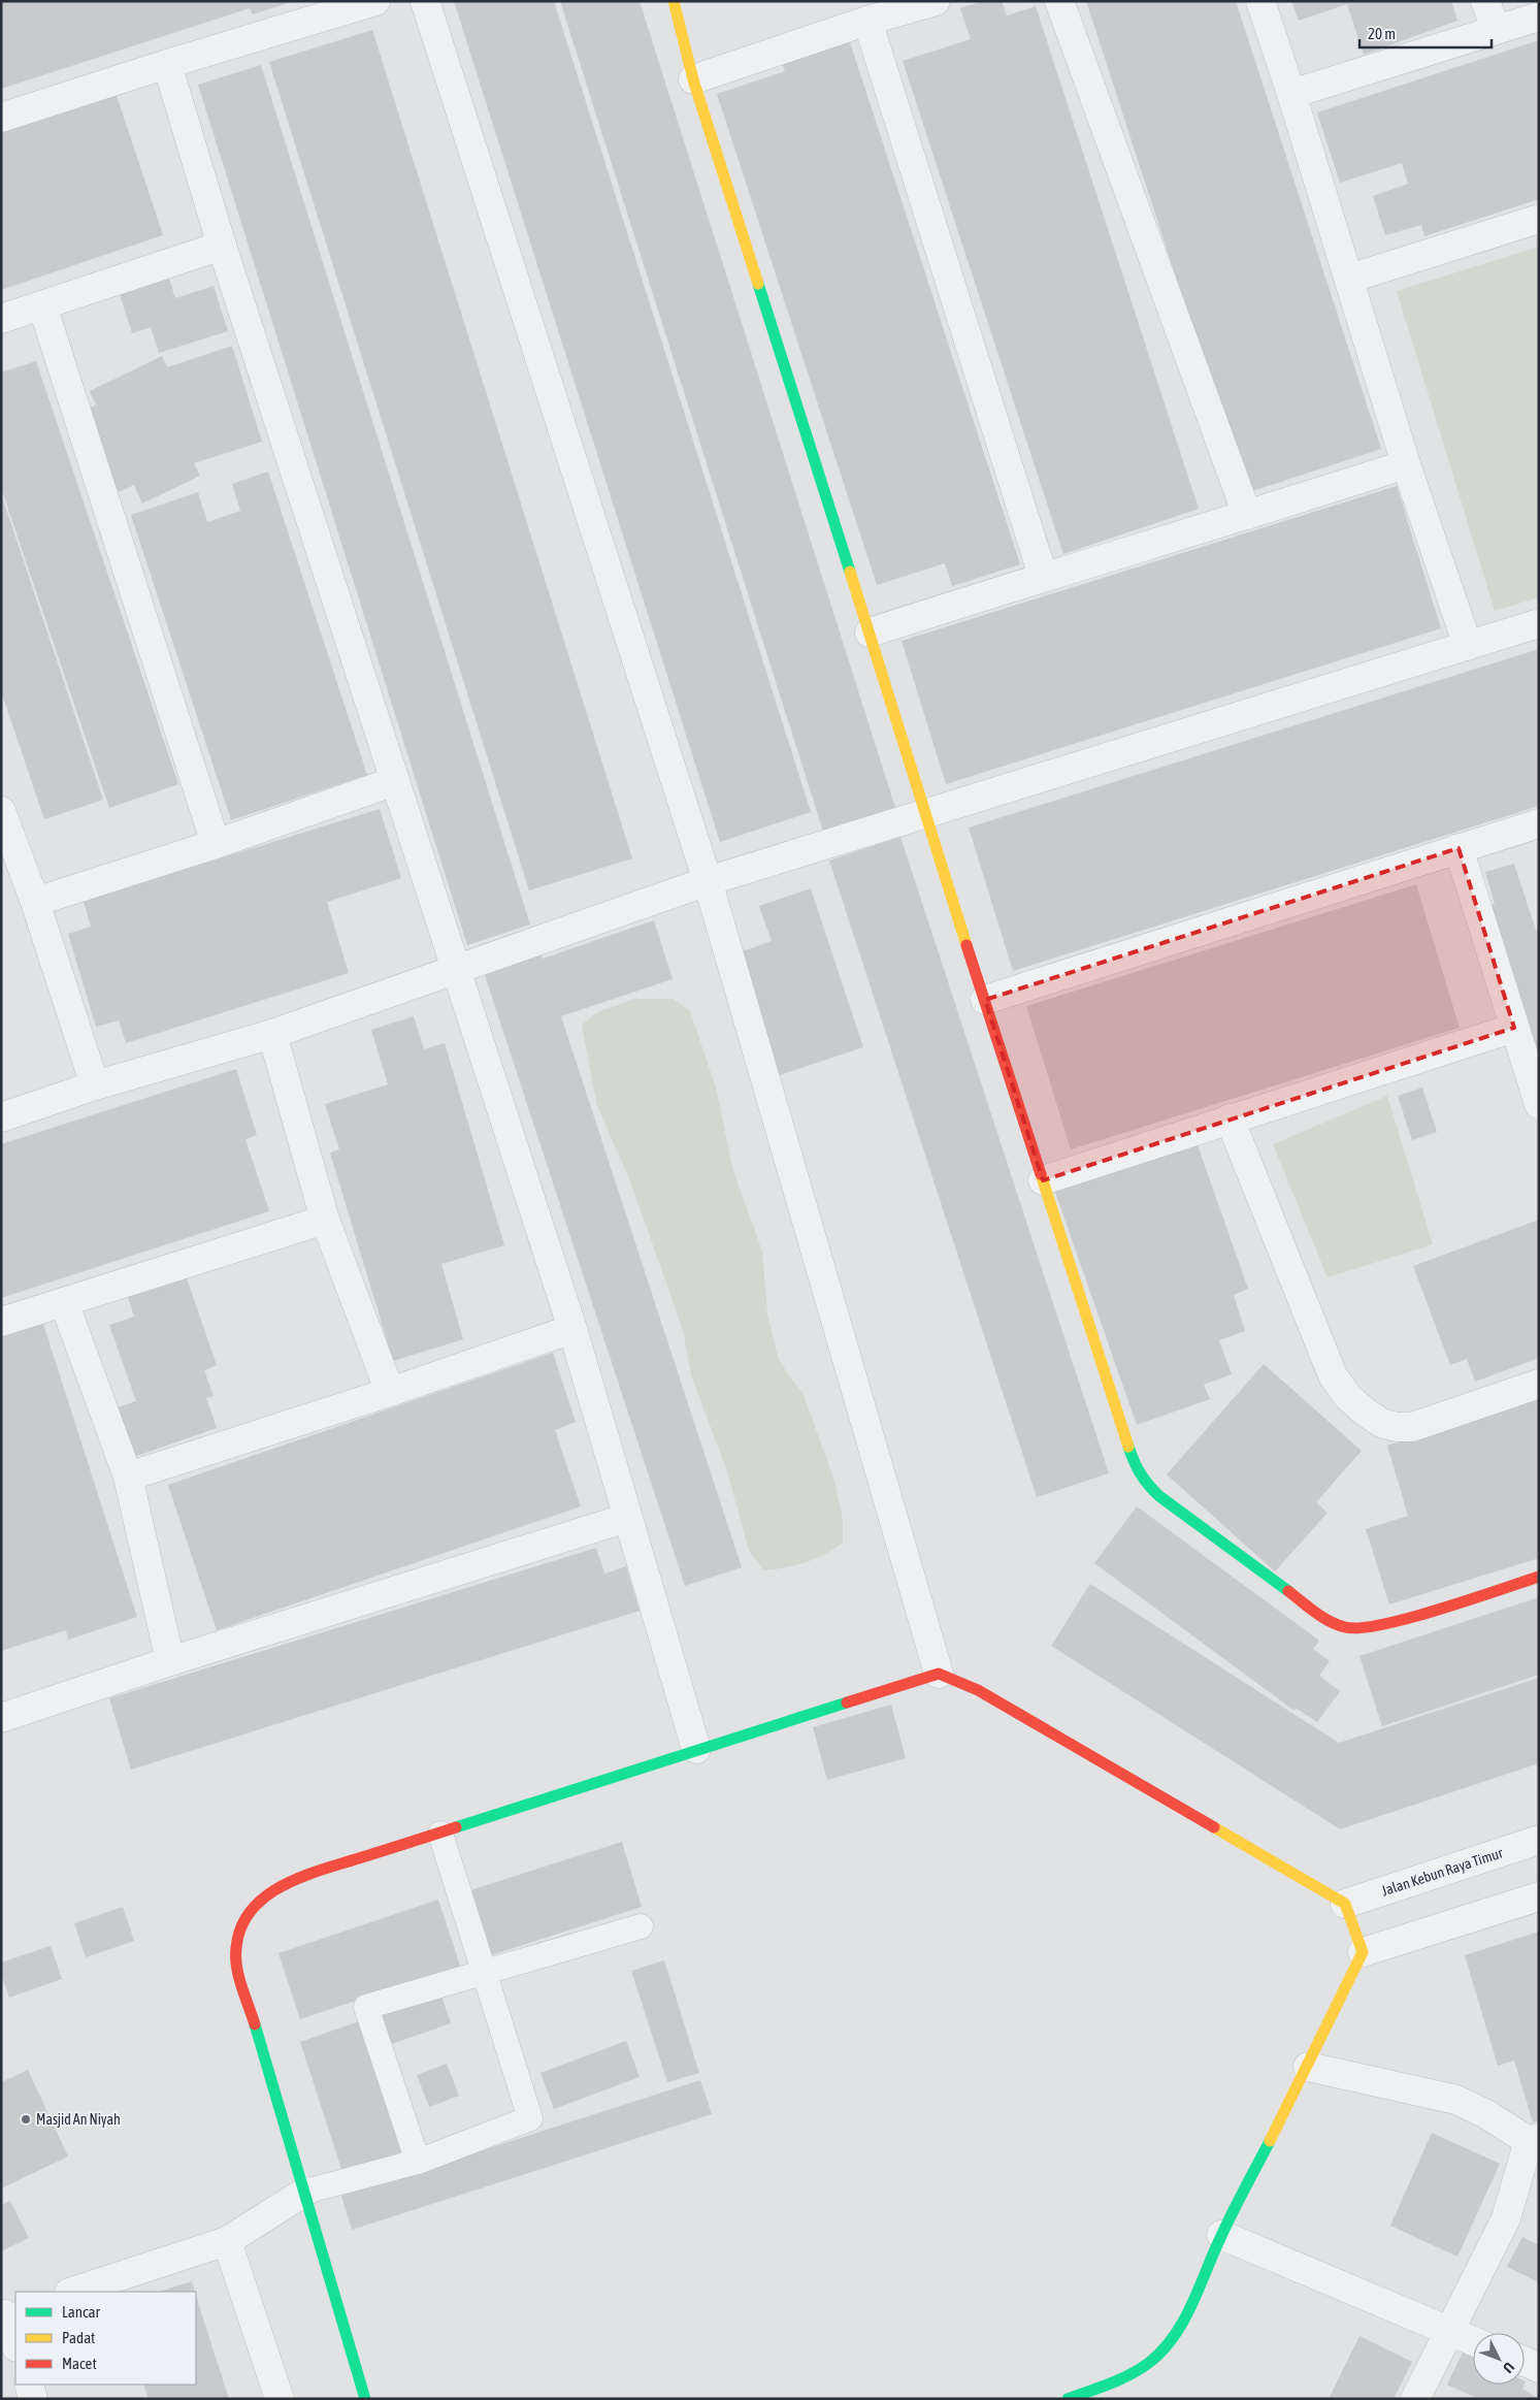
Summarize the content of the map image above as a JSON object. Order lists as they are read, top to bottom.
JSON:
{
  "streets": {
    "street": ["Jalan Kebun Raya Timur"]
  },
  "places": ["Masjid An Niyah"],
  "legend": ["Lancar", "Padat", "Macet"],
  "scale_bar": "20 m",
  "north": "bottom right"
}
